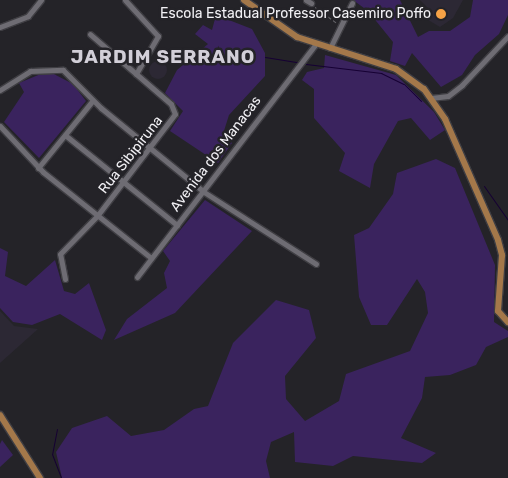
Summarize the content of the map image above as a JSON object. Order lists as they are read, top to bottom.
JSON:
{
  "streets": {
    "street": ["Avenida dos Manacas", "Rua Sibipiruna"]
  },
  "districts": ["JARDIM SERRANO"],
  "places": ["Escola Estadual Professor Casemiro Poffo"]
}
